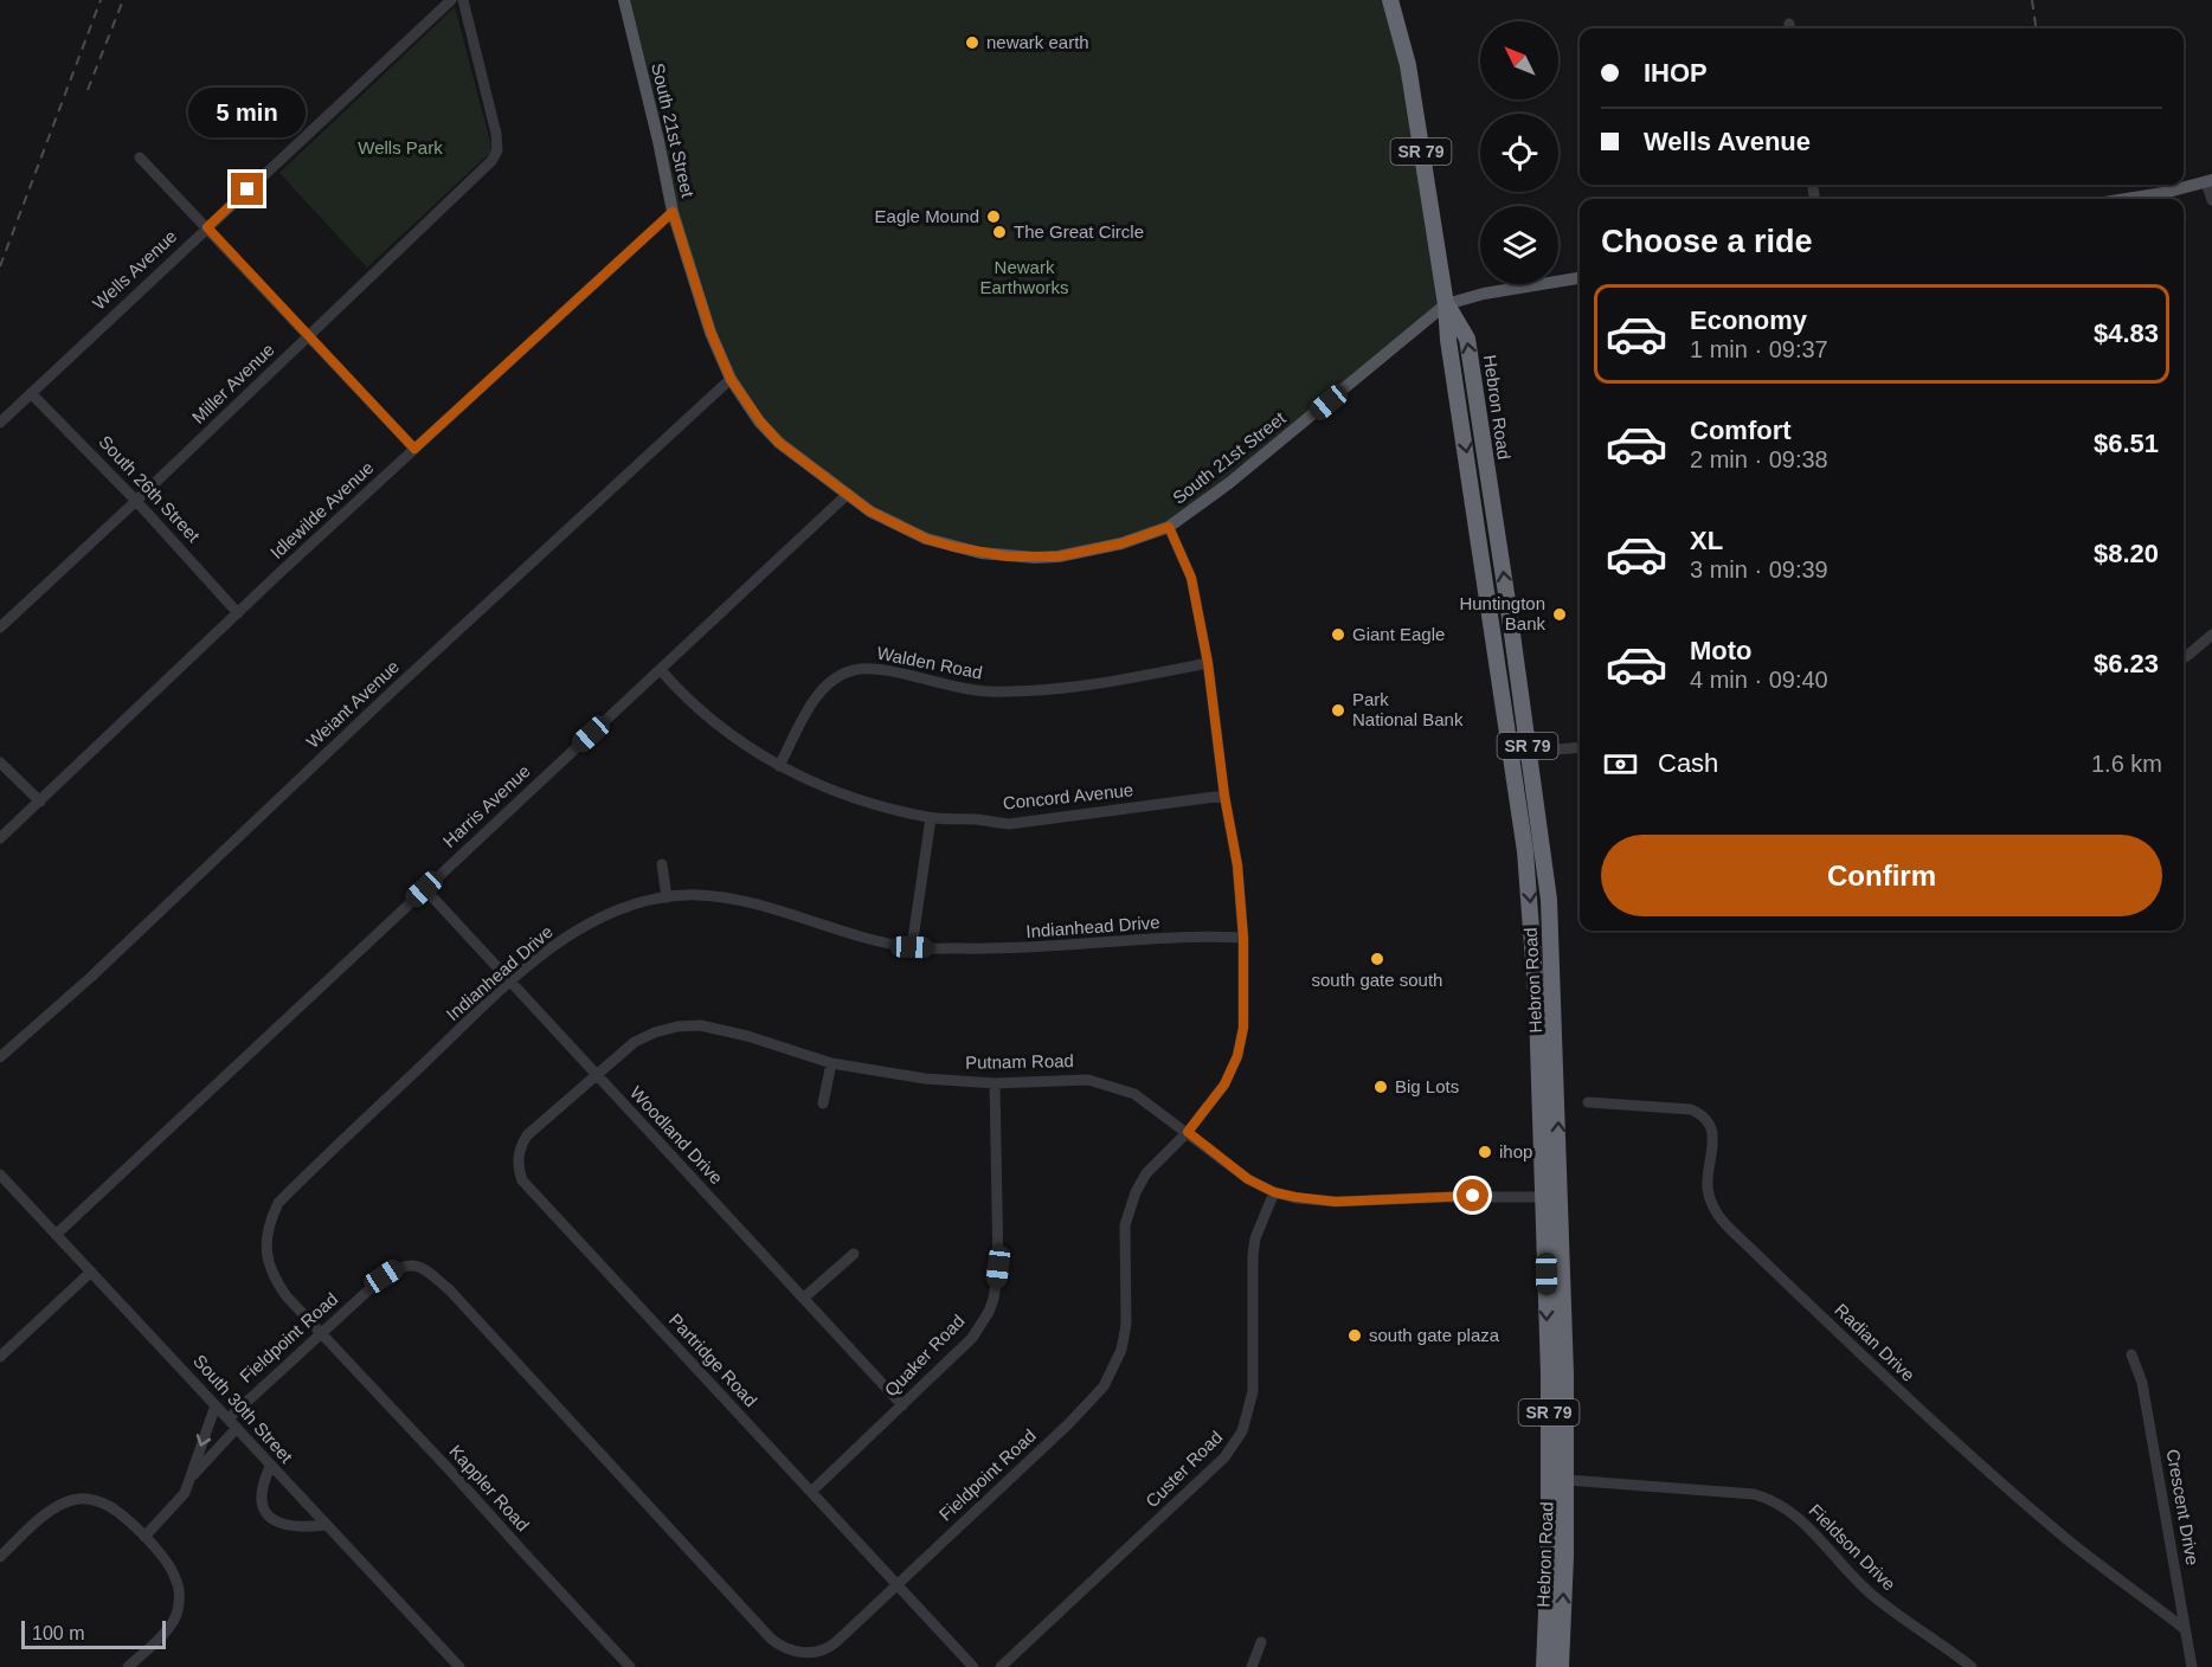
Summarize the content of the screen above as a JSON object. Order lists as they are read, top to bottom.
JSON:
{
  "streets": {
    "highway": ["SR 79", "Hebron Road"],
    "main road": ["South 21st Street"],
    "street": [
      "Wells Avenue",
      "Miller Avenue",
      "South 26th Street",
      "Idlewilde Avenue",
      "Walden Road",
      "Weiant Avenue",
      "Concord Avenue",
      "Harris Avenue",
      "Indianhead Drive",
      "Putnam Road",
      "Woodland Drive",
      "Fieldpoint Road",
      "Radian Drive",
      "Quaker Road",
      "Partridge Road",
      "South 30th Street",
      "Custer Road",
      "Kappler Road",
      "Crescent Drive",
      "Fieldson Drive"
    ]
  },
  "crossings": [
    ["South 21st Street", "Hebron Road"],
    ["South 21st Street", "Idlewilde Avenue"],
    ["South 21st Street", "Weiant Avenue"],
    ["South 21st Street", "Harris Avenue"],
    ["South 21st Street", "Fieldpoint Road"],
    ["Wells Avenue", "South 26th Street"],
    ["Miller Avenue", "South 26th Street"],
    ["Hebron Road", "Putnam Road"],
    ["Hebron Road", "Fieldson Drive"],
    ["South 26th Street", "Idlewilde Avenue"],
    ["Walden Road", "Concord Avenue"],
    ["Walden Road", "Fieldpoint Road"],
    ["Concord Avenue", "Harris Avenue"],
    ["Concord Avenue", "Fieldpoint Road"],
    ["Harris Avenue", "Woodland Drive"],
    ["Harris Avenue", "South 30th Street"],
    ["Indianhead Drive", "Woodland Drive"],
    ["Indianhead Drive", "Fieldpoint Road"],
    ["Indianhead Drive", "Kappler Road"],
    ["Putnam Road", "Woodland Drive"],
    ["Putnam Road", "Fieldpoint Road"],
    ["Putnam Road", "Quaker Road"],
    ["Putnam Road", "Partridge Road"],
    ["Putnam Road", "Custer Road"],
    ["Woodland Drive", "Quaker Road"],
    ["Woodland Drive", "Partridge Road"],
    ["Fieldpoint Road", "Partridge Road"],
    ["Fieldpoint Road", "South 30th Street"],
    ["Fieldpoint Road", "Kappler Road"],
    ["Radian Drive", "Crescent Drive"],
    ["Quaker Road", "Partridge Road"]
  ],
  "parks": ["Wells Park", "Newark Earthworks"],
  "places": [
    "newark earth",
    "Eagle Mound",
    "The Great Circle",
    "Huntington Bank",
    "Giant Eagle",
    "Park National Bank",
    "south gate south",
    "Big Lots",
    "ihop",
    "south gate plaza"
  ],
  "scale_bar": "100 m",
  "north": "top left",
  "page": {
    "banner": ["IHOP", "Wells Avenue"],
    "bubble": "5 min",
    "heading": "Choose a ride",
    "list": [
      {
        "name": "Economy",
        "note": "1 min · 09:37",
        "value": "$4.83"
      },
      {
        "name": "Comfort",
        "note": "2 min · 09:38",
        "value": "$6.51"
      },
      {
        "name": "XL",
        "note": "3 min · 09:39",
        "value": "$8.20"
      },
      {
        "name": "Moto",
        "note": "4 min · 09:40",
        "value": "$6.23"
      }
    ],
    "pay": ["Cash", "1.6 km"],
    "buttons": "Confirm",
    "scale": "100 m"
  }
}
